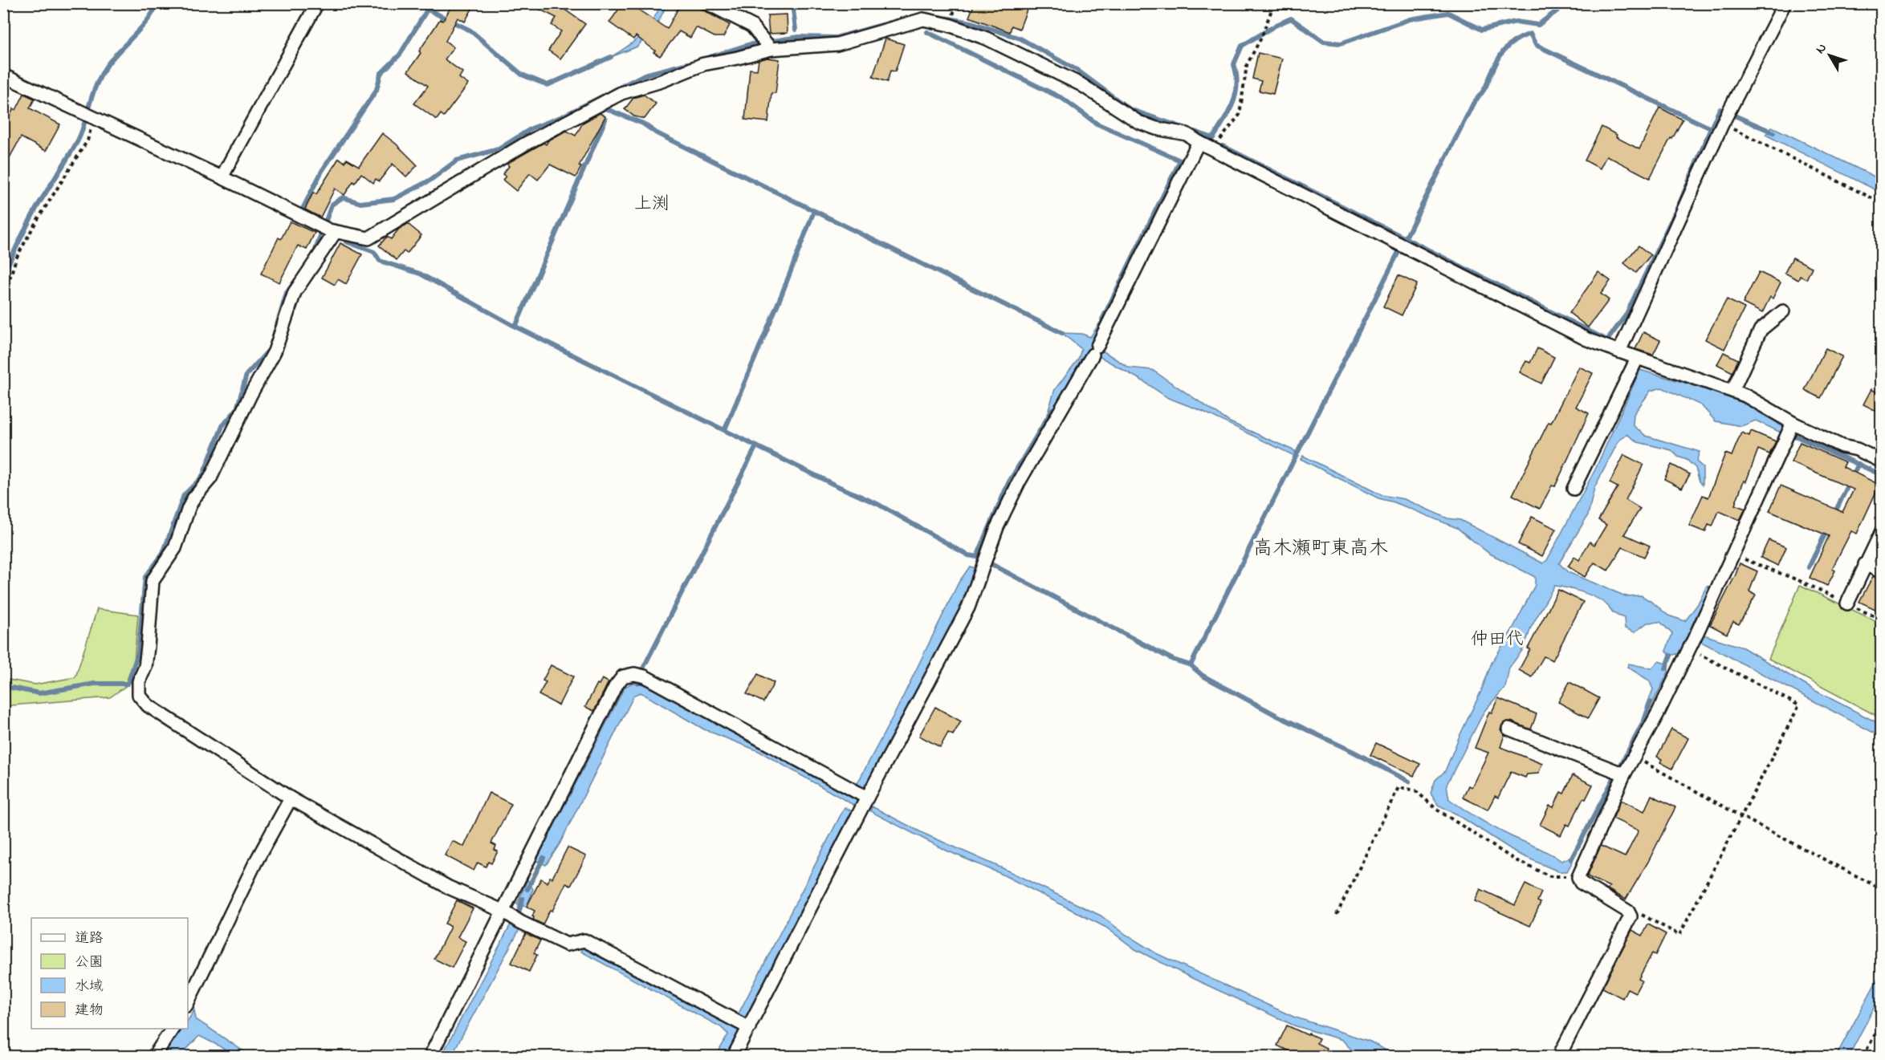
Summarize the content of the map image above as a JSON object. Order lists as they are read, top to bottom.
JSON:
{
  "districts": ["上渕", "高木瀬町東高木", "仲田代"],
  "legend": [
    "道路",
    "公園",
    "水域",
    "建物"
  ],
  "north": "top left"
}
